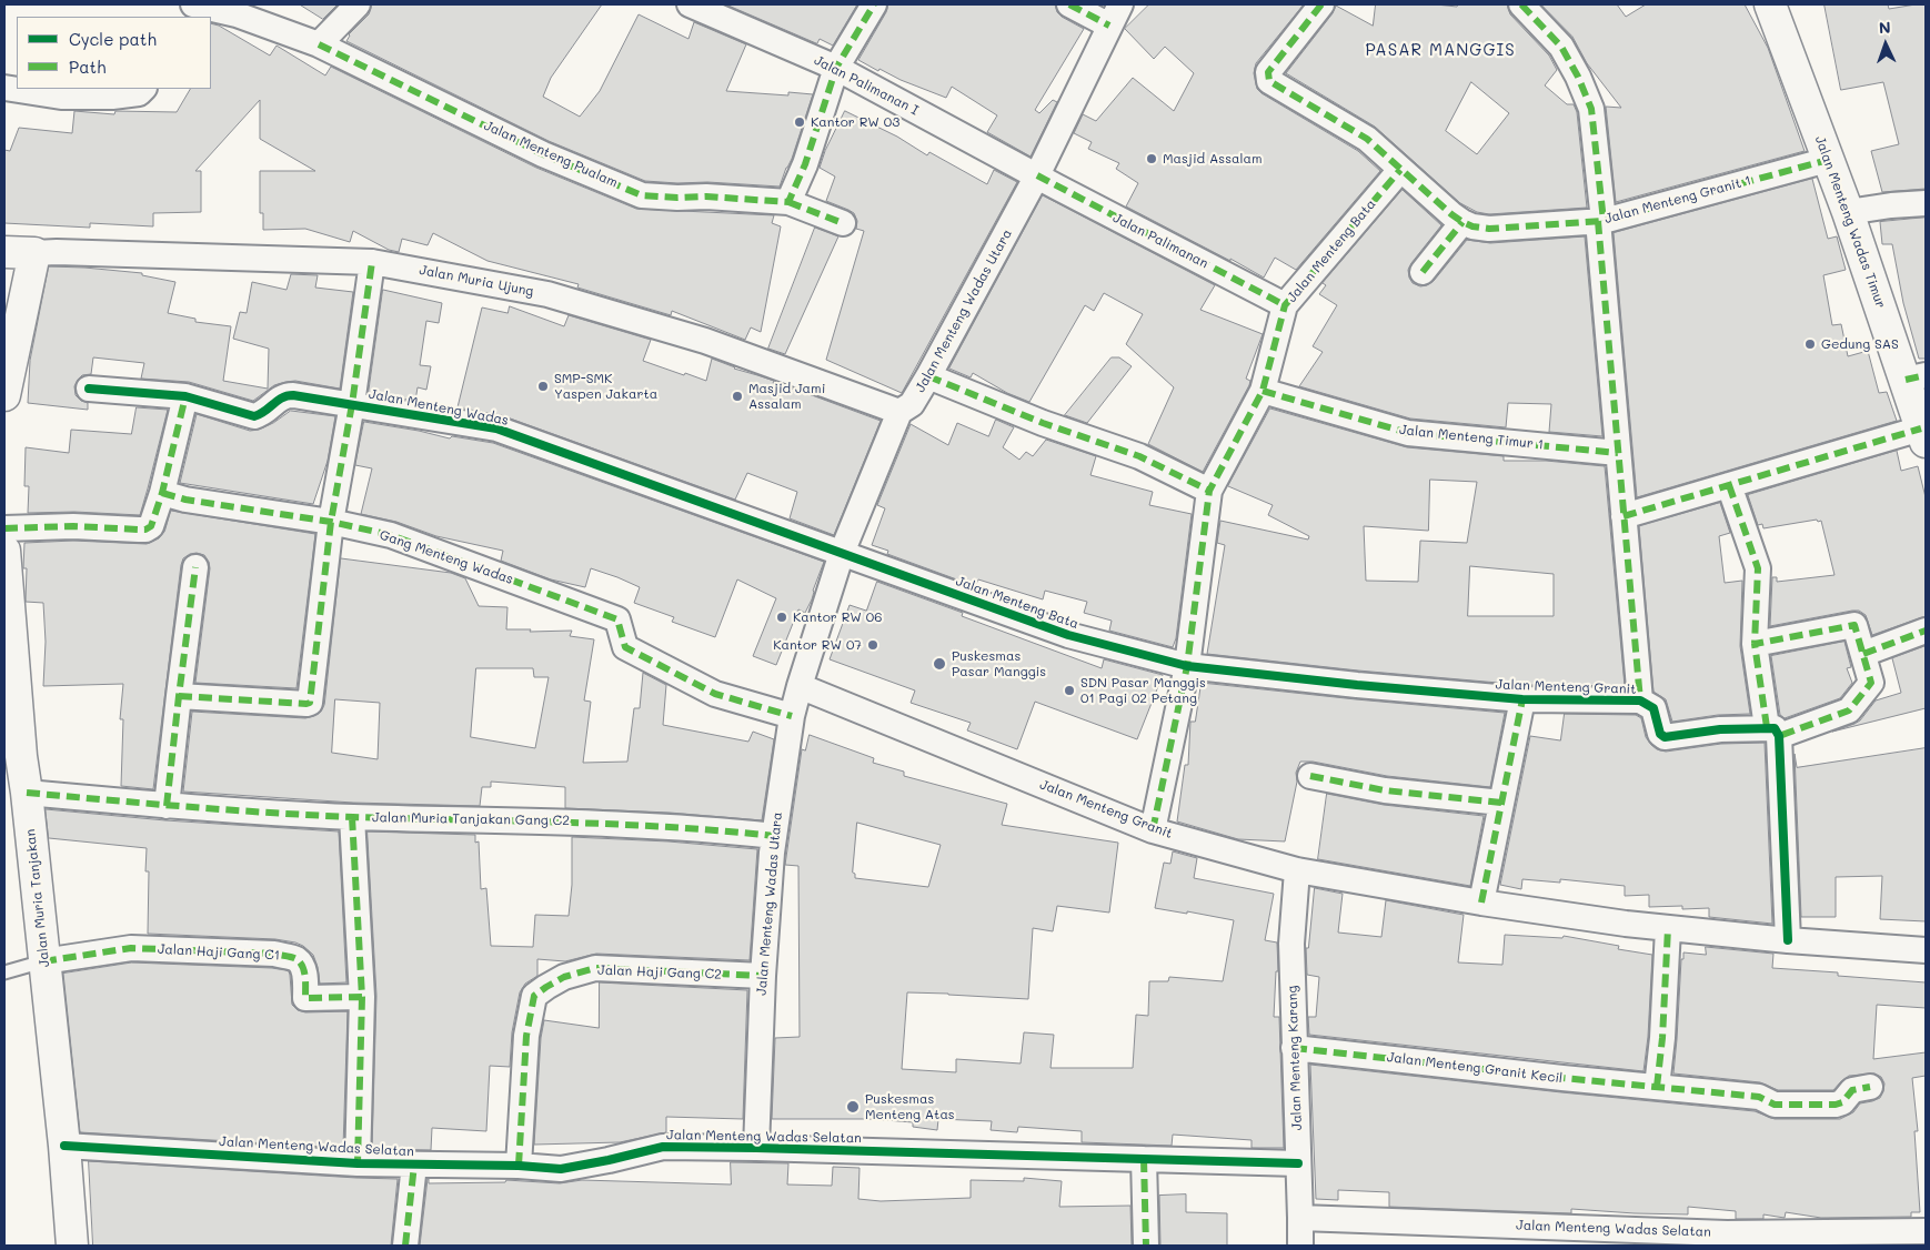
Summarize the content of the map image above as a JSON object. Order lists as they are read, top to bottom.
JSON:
{
  "streets": {
    "street": [
      "Jalan Palimanan I",
      "Jalan Menteng Pualam",
      "Jalan Menteng Granit 1",
      "Jalan Menteng Wadas Timur",
      "Jalan Palimanan",
      "Jalan Menteng Bata",
      "Jalan Muria Ujung",
      "Jalan Menteng Wadas Utara",
      "Jalan Menteng Wadas",
      "Jalan Menteng Timur 1",
      "Gang Menteng Wadas",
      "Jalan Menteng Granit",
      "Jalan Muria Tanjakan Gang C2",
      "Jalan Muria Tanjakan",
      "Jalan Haji Gang C1",
      "Jalan Haji Gang C2",
      "Jalan Menteng Karang",
      "Jalan Menteng Granit Kecil",
      "Jalan Menteng Wadas Selatan"
    ]
  },
  "crossings": [
    ["Jalan Palimanan I", "Jalan Palimanan"],
    ["Jalan Palimanan I", "Jalan Menteng Wadas Utara"],
    ["Jalan Menteng Granit 1", "Jalan Menteng Wadas Timur"],
    ["Jalan Menteng Granit 1", "Jalan Menteng Bata"],
    ["Jalan Palimanan", "Jalan Menteng Bata"],
    ["Jalan Palimanan", "Jalan Menteng Wadas Utara"],
    ["Jalan Menteng Bata", "Jalan Menteng Wadas Utara"],
    ["Jalan Menteng Bata", "Jalan Menteng Wadas"],
    ["Jalan Menteng Bata", "Jalan Menteng Timur 1"],
    ["Jalan Menteng Bata", "Jalan Menteng Granit"],
    ["Jalan Muria Ujung", "Jalan Menteng Wadas Utara"],
    ["Jalan Menteng Wadas Utara", "Jalan Menteng Wadas"],
    ["Jalan Menteng Wadas Utara", "Gang Menteng Wadas"],
    ["Jalan Menteng Wadas Utara", "Jalan Menteng Granit"],
    ["Jalan Menteng Wadas Utara", "Jalan Muria Tanjakan Gang C2"],
    ["Jalan Menteng Wadas Utara", "Jalan Haji Gang C2"],
    ["Jalan Menteng Wadas Utara", "Jalan Menteng Wadas Selatan"],
    ["Jalan Menteng Granit", "Jalan Menteng Karang"],
    ["Jalan Muria Tanjakan Gang C2", "Jalan Muria Tanjakan"],
    ["Jalan Muria Tanjakan", "Jalan Haji Gang C1"],
    ["Jalan Muria Tanjakan", "Jalan Menteng Wadas Selatan"],
    ["Jalan Haji Gang C2", "Jalan Menteng Wadas Selatan"],
    ["Jalan Menteng Karang", "Jalan Menteng Granit Kecil"],
    ["Jalan Menteng Karang", "Jalan Menteng Wadas Selatan"]
  ],
  "districts": ["PASAR MANGGIS"],
  "places": [
    "Kantor RW 03",
    "Masjid Assalam",
    "Gedung SAS",
    "SMP-SMK Yaspen Jakarta",
    "Masjid Jami Assalam",
    "Kantor RW 06",
    "Kantor RW 07",
    "Puskesmas Pasar Manggis",
    "SDN Pasar Manggis 01 Pagi 02 Petang",
    "Puskesmas Menteng Atas"
  ],
  "legend": ["Cycle path", "Path"],
  "north": "top"
}
